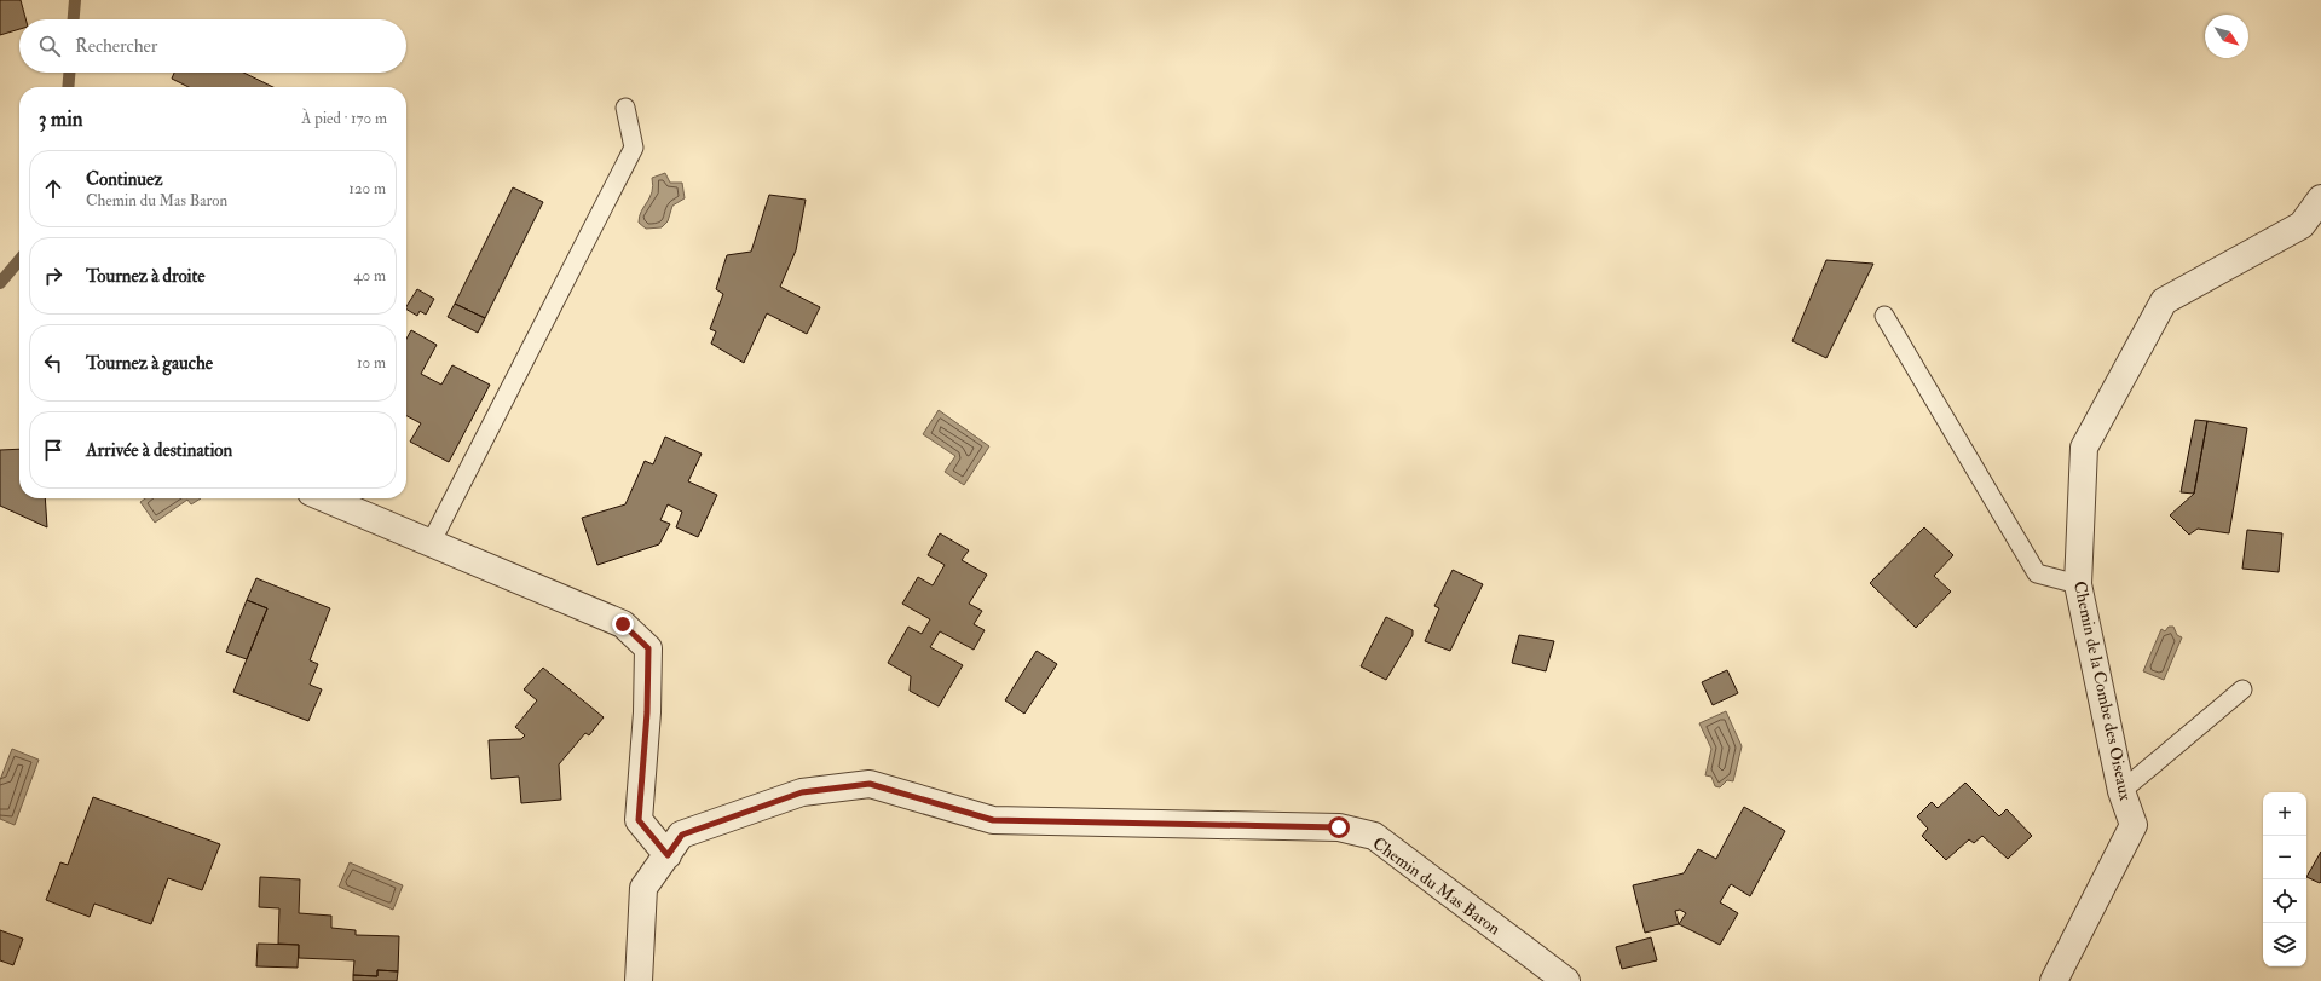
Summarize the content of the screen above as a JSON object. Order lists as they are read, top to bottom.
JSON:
{
  "streets": {
    "street": ["Chemin de la Combe des Oiseaux", "Chemin du Mas Baron"]
  },
  "north": "bottom right",
  "page": {
    "search": "Rechercher",
    "heading": ["3 min", "À pied · 170 m"],
    "list": [
      ["Continuez", "Chemin du Mas Baron", "120 m"],
      ["Tournez à droite", "40 m"],
      ["Tournez à gauche", "10 m"],
      "Arrivée à destination"
    ],
    "map_buttons": ["+", "−"]
  }
}
